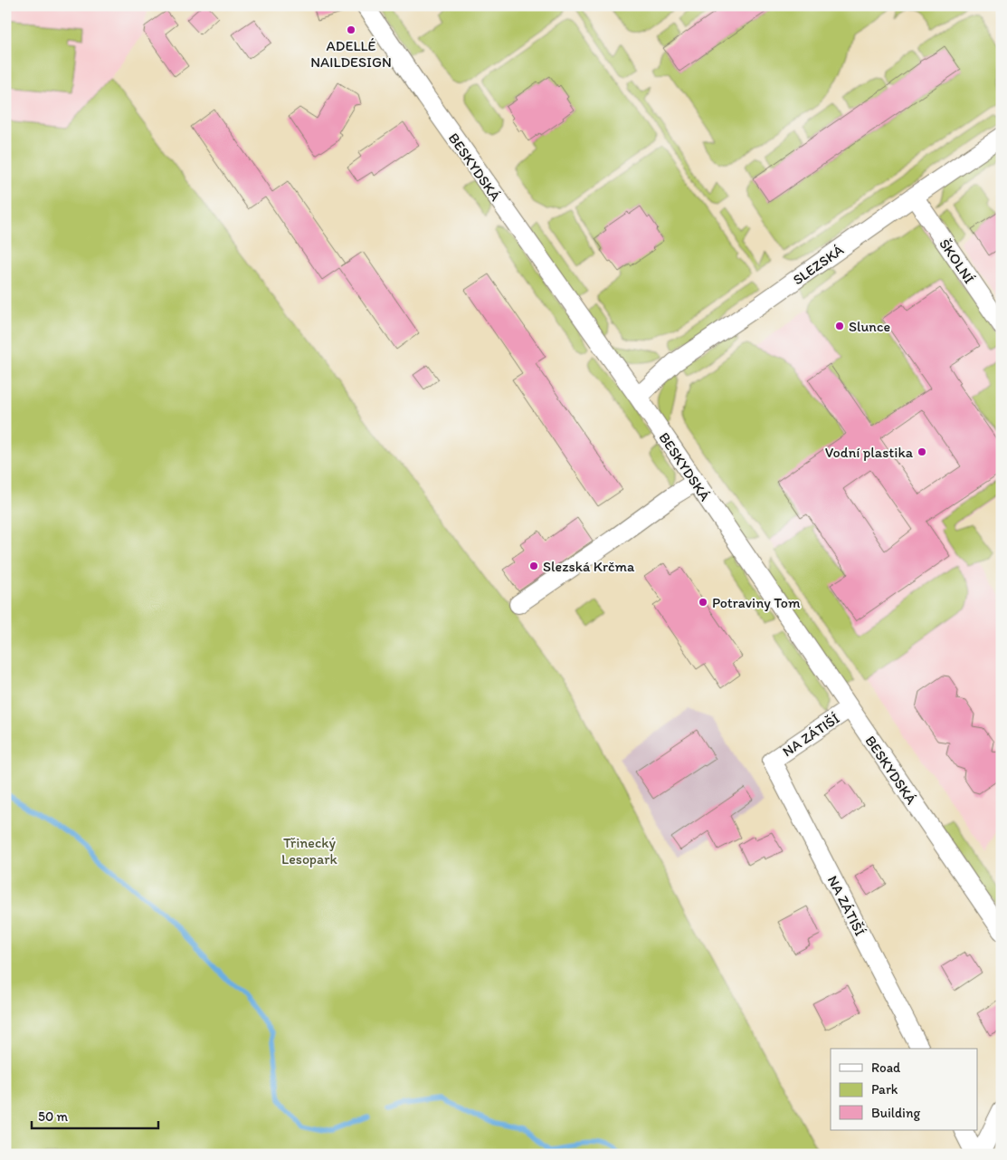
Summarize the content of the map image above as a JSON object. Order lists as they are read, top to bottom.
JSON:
{
  "streets": {
    "street": [
      "BESKYDSKÁ",
      "ŠKOLNÍ",
      "SLEZSKÁ",
      "NA ZÁTIŠÍ"
    ]
  },
  "crossings": [
    ["BESKYDSKÁ", "SLEZSKÁ"],
    ["BESKYDSKÁ", "NA ZÁTIŠÍ"],
    ["ŠKOLNÍ", "SLEZSKÁ"]
  ],
  "parks": ["Třinecký Lesopark"],
  "places": [
    "ADELLÉ NAILDESIGN",
    "Slunce",
    "Vodní plastika",
    "Slezská Krčma",
    "Potraviny Tom"
  ],
  "legend": ["Road", "Park", "Building"],
  "scale_bar": "50 m"
}
